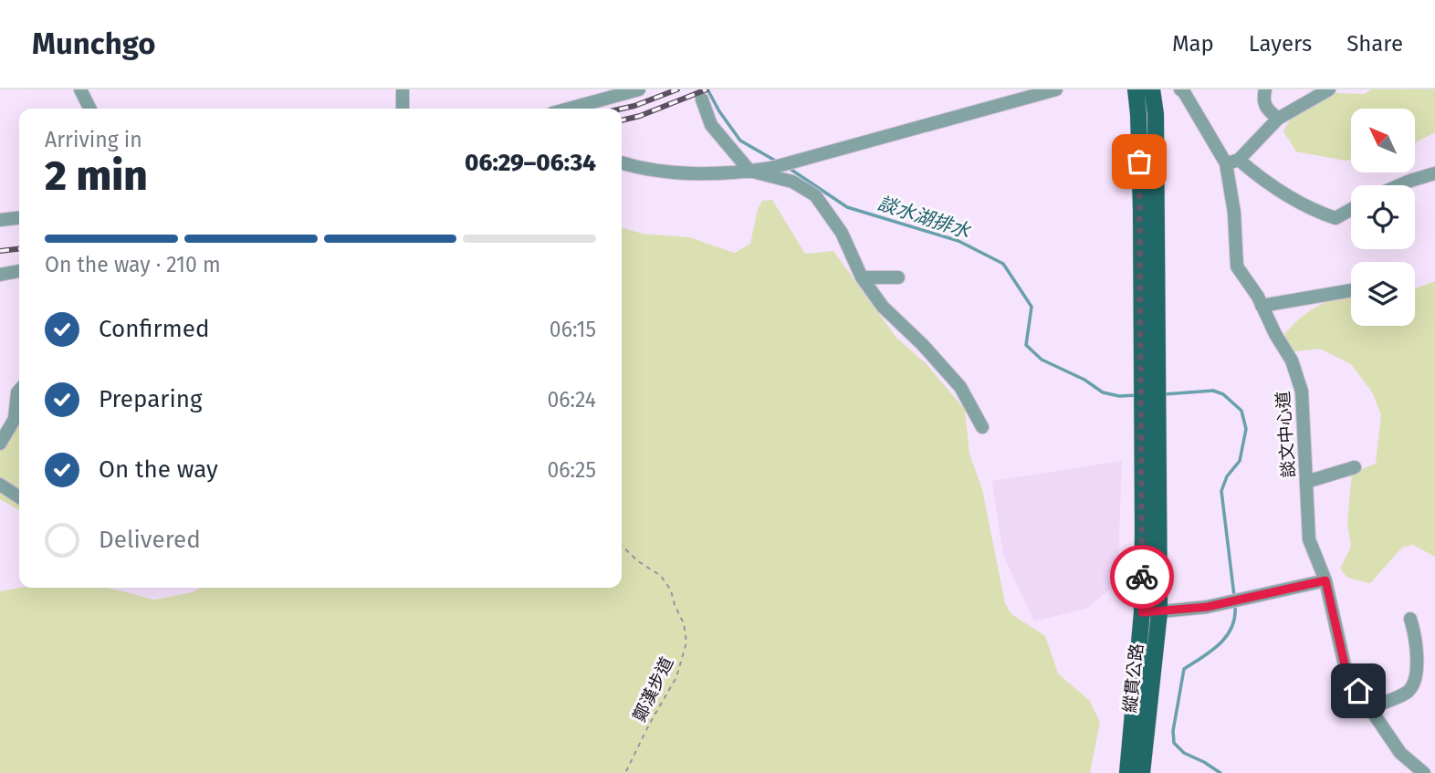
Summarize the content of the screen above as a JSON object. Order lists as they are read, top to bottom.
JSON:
{
  "streets": {
    "main road": ["縱貫公路"],
    "street": ["談文中心道"],
    "path": ["鄭漢步道"]
  },
  "water": ["談水湖排水"],
  "north": "top left",
  "page": {
    "header": "Munchgo",
    "nav": ["Map", "Layers", "Share"],
    "heading": ["2 min", "Arriving in", "06:29–06:34"],
    "bar": "On the way · 210 m",
    "list": [
      ["Confirmed", "06:15"],
      ["Preparing", "06:24"],
      ["On the way", "06:25"],
      "Delivered"
    ]
  }
}
